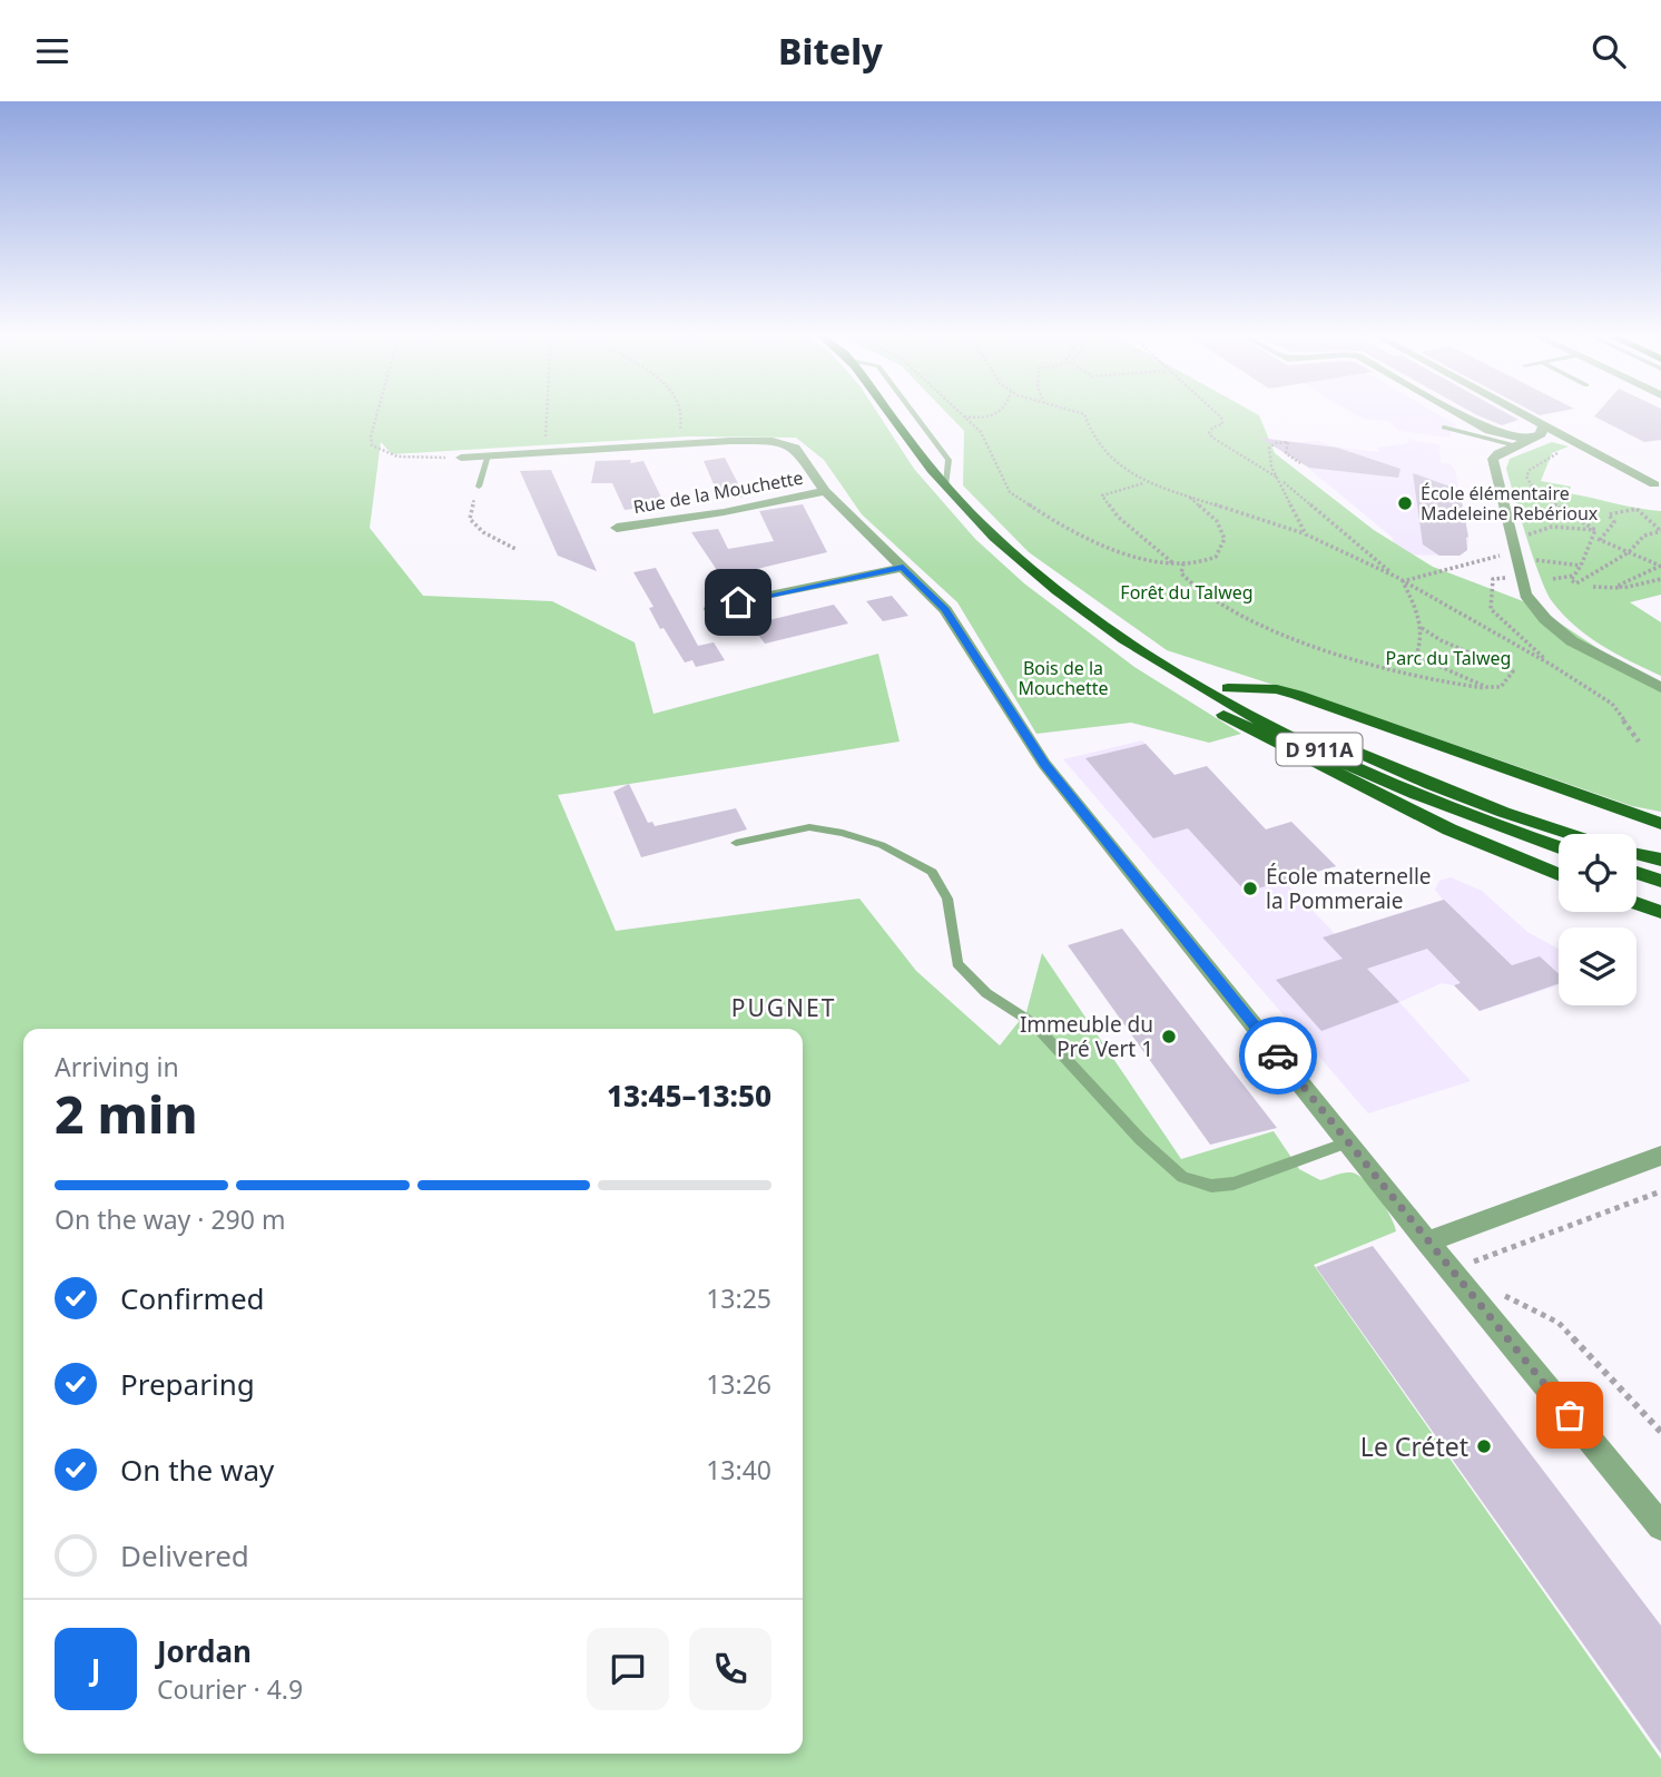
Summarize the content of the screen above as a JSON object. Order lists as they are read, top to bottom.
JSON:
{
  "streets": {
    "main road": ["D 911A"],
    "street": ["Rue de la Mouchette"]
  },
  "districts": ["PUGNET"],
  "parks": ["Forêt du Talweg", "Parc du Talweg", "Bois de la Mouchette"],
  "places": [
    "École élémentaire Madeleine Rebérioux",
    "École maternelle la Pommeraie",
    "Immeuble du Pré Vert 1",
    "Le Crétet"
  ],
  "page": {
    "header": "Bitely",
    "heading": ["2 min", "Arriving in", "13:45–13:50"],
    "panel": ["Jordan", "Courier · 4.9"],
    "bar": "On the way · 290 m",
    "list": [
      ["Confirmed", "13:25"],
      ["Preparing", "13:26"],
      ["On the way", "13:40"],
      "Delivered"
    ],
    "round": "J"
  }
}
